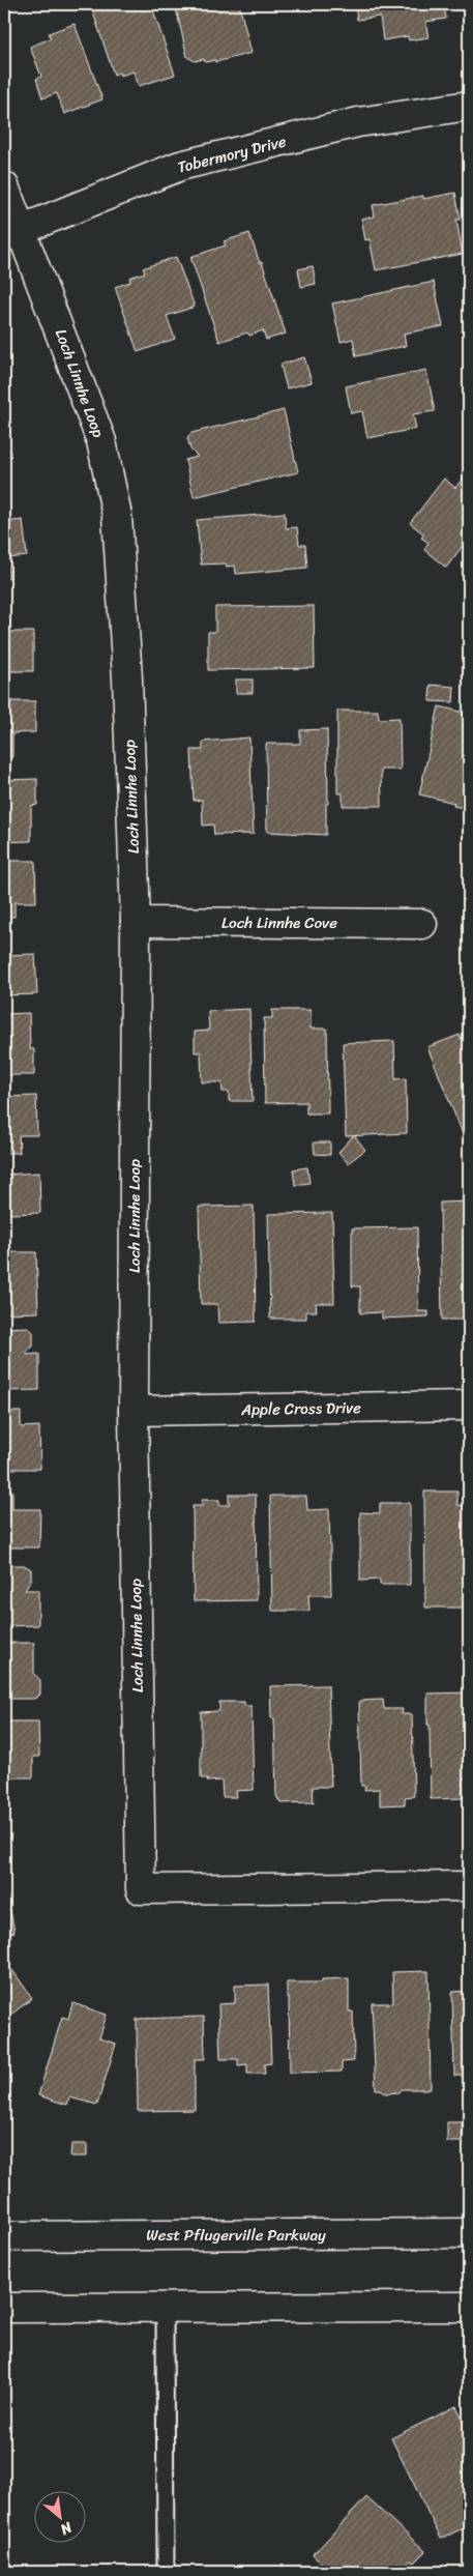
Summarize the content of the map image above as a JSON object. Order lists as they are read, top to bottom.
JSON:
{
  "streets": {
    "street": [
      "Tobermory Drive",
      "Loch Linnhe Loop",
      "Loch Linnhe Cove",
      "Apple Cross Drive",
      "West Pflugerville Parkway"
    ]
  },
  "crossings": [
    ["Tobermory Drive", "Loch Linnhe Loop"],
    ["Loch Linnhe Loop", "Loch Linnhe Cove"],
    ["Loch Linnhe Loop", "Apple Cross Drive"]
  ],
  "north": "bottom right"
}
